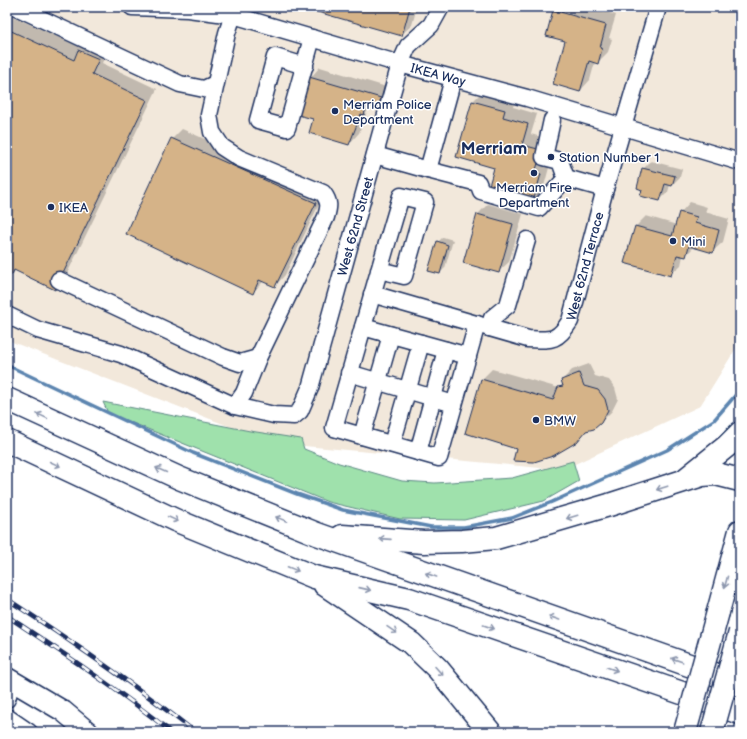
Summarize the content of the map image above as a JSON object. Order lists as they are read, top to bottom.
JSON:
{
  "streets": {
    "street": ["IKEA Way", "West 62nd Street", "West 62nd Terrace"]
  },
  "crossings": [
    ["IKEA Way", "West 62nd Street"],
    ["IKEA Way", "West 62nd Terrace"]
  ],
  "districts": ["Merriam"],
  "places": [
    "Merriam Police Department",
    "Station Number 1",
    "Merriam Fire Department",
    "IKEA",
    "Mini",
    "BMW"
  ]
}
